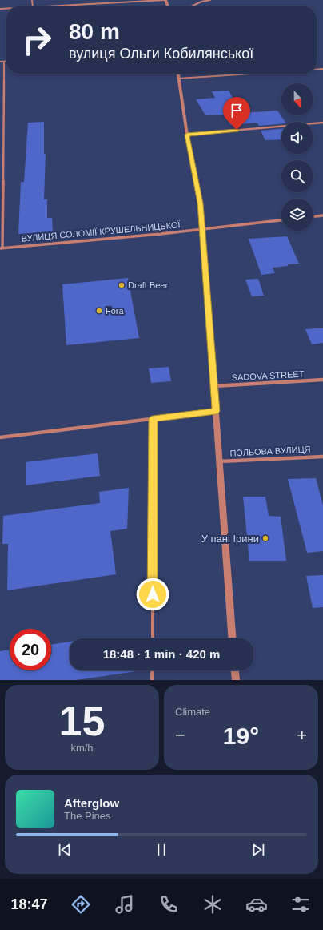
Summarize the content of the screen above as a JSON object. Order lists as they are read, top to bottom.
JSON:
{
  "streets": {
    "street": ["ВУЛИЦЯ СОЛОМІЇ КРУШЕЛЬНИЦЬКОЇ", "SADOVA STREET", "ПОЛЬОВА ВУЛИЦЯ"]
  },
  "places": ["Draft Beer", "Fora", "У пані Ірини"],
  "north": "bottom",
  "page": {
    "turn": ["80 m", "вулиця Ольги Кобилянської"],
    "limit": "20",
    "trip": "18:48 · 1 min · 420 m",
    "tile": [
      ["15", "km/h"],
      "Climate"
    ],
    "heat": ["−", "19°", "+"],
    "song": ["Afterglow", "The Pines"],
    "tabs": "18:47"
  }
}
